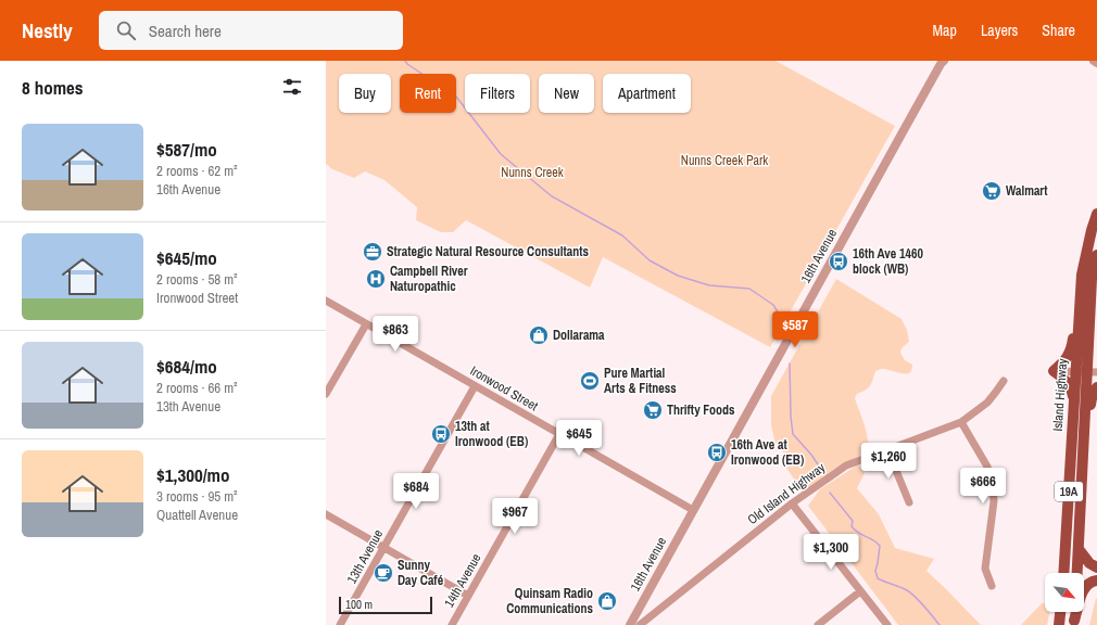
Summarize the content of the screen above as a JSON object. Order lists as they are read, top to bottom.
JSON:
{
  "streets": {
    "main road": ["Island Highway", "19A"],
    "street": [
      "16th Avenue",
      "Ironwood Street",
      "Old Island Highway",
      "13th Avenue",
      "14th Avenue"
    ]
  },
  "crossings": [
    ["16th Avenue", "Ironwood Street"],
    ["Ironwood Street", "13th Avenue"],
    ["Ironwood Street", "14th Avenue"]
  ],
  "parks": ["Nunns Creek Park", "Nunns Creek"],
  "places": {
    "supermarket": ["Walmart", "Thrifty Foods"],
    "office": ["Strategic Natural Resource Consultants"],
    "bus stop": ["16th Ave 1460 block (WB)", "13th at Ironwood (EB)", "16th Ave at Ironwood (EB)"],
    "hospital": ["Campbell River Naturopathic"],
    "shop": ["Dollarama", "Quinsam Radio Communications"],
    "sports": ["Pure Martial Arts & Fitness"],
    "cafe": ["Sunny Day Café"]
  },
  "scale_bar": "100 m",
  "north": "bottom right",
  "page": {
    "header": "Nestly",
    "search": "Search here",
    "nav": ["Map", "Layers", "Share"],
    "heading": "8 homes",
    "chip": [
      "Buy",
      "Rent",
      "Filters",
      "New",
      "Apartment"
    ],
    "list": [
      {
        "name": "$587/mo",
        "note": "2 rooms · 62 m² · 16th Avenue"
      },
      {
        "name": "$645/mo",
        "note": "2 rooms · 58 m² · Ironwood Street"
      },
      {
        "name": "$684/mo",
        "note": "2 rooms · 66 m² · 13th Avenue"
      },
      {
        "name": "$1,300/mo",
        "note": "3 rooms · 95 m² · Quattell Avenue"
      }
    ],
    "price": [
      "$587",
      "$863",
      "$645",
      "$1,260",
      "$666",
      "$684",
      "$967",
      "$1,300"
    ],
    "scale": "100 m"
  }
}
